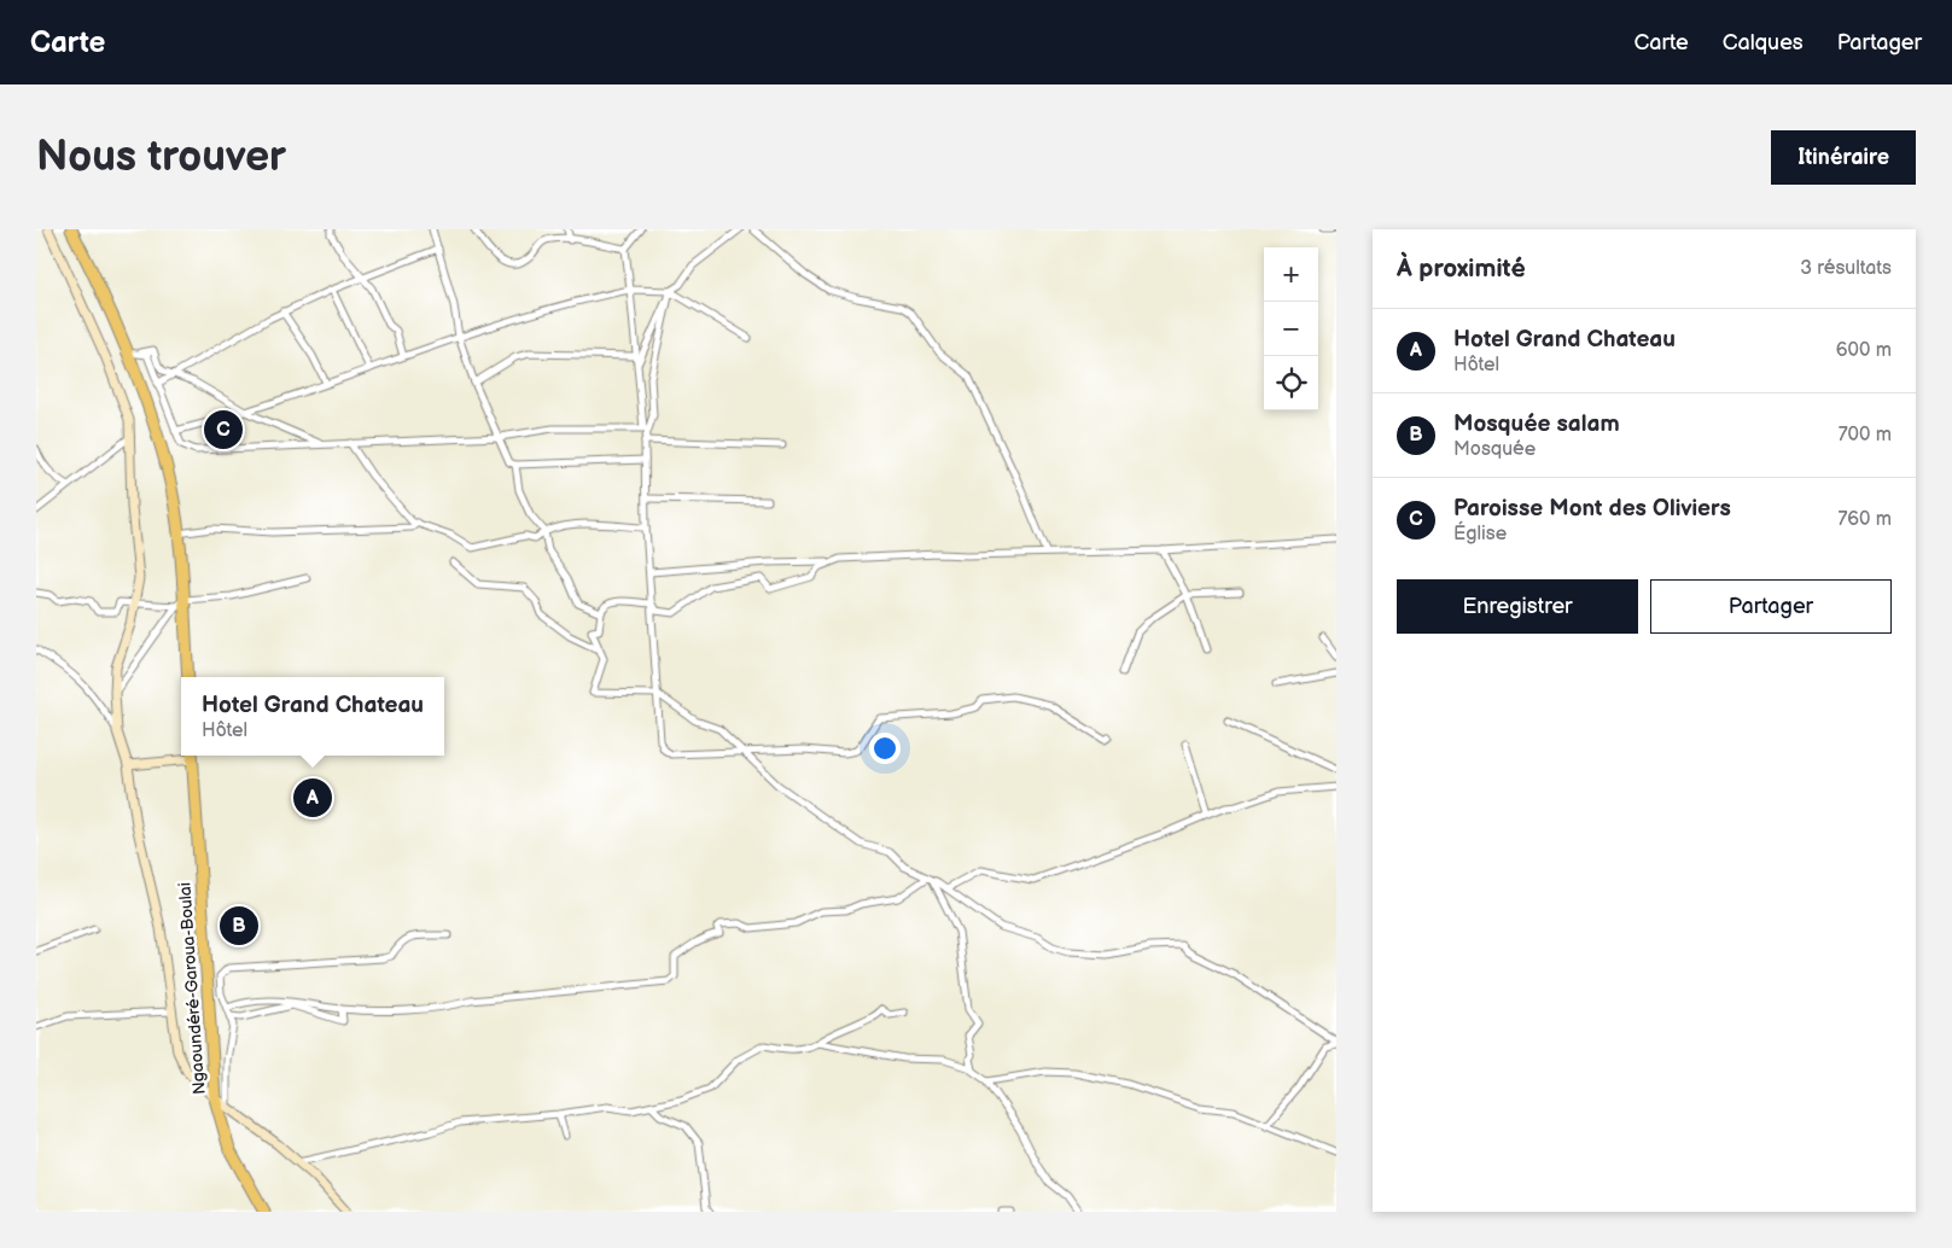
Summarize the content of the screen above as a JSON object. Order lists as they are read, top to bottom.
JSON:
{
  "streets": {
    "highway": ["Ngaoundéré-Garoua-Boulai"]
  },
  "page": {
    "header": "Carte",
    "nav": ["Carte", "Calques", "Partager"],
    "buttons": [
      "Itinéraire",
      ["Enregistrer", "Partager"]
    ],
    "title": "Nous trouver",
    "heading": ["À proximité", "3 résultats"],
    "map_buttons": ["+", "−"],
    "list": [
      {
        "mark": "A",
        "name": "Hotel Grand Chateau",
        "note": "Hôtel",
        "value": "600 m"
      },
      {
        "mark": "B",
        "name": "Mosquée salam",
        "note": "Mosquée",
        "value": "700 m"
      },
      {
        "mark": "C",
        "name": "Paroisse Mont des Oliviers",
        "note": "Église",
        "value": "760 m"
      }
    ],
    "pins": ["C", "A", "B"],
    "popup": ["Hotel Grand Chateau", "Hôtel"]
  }
}
